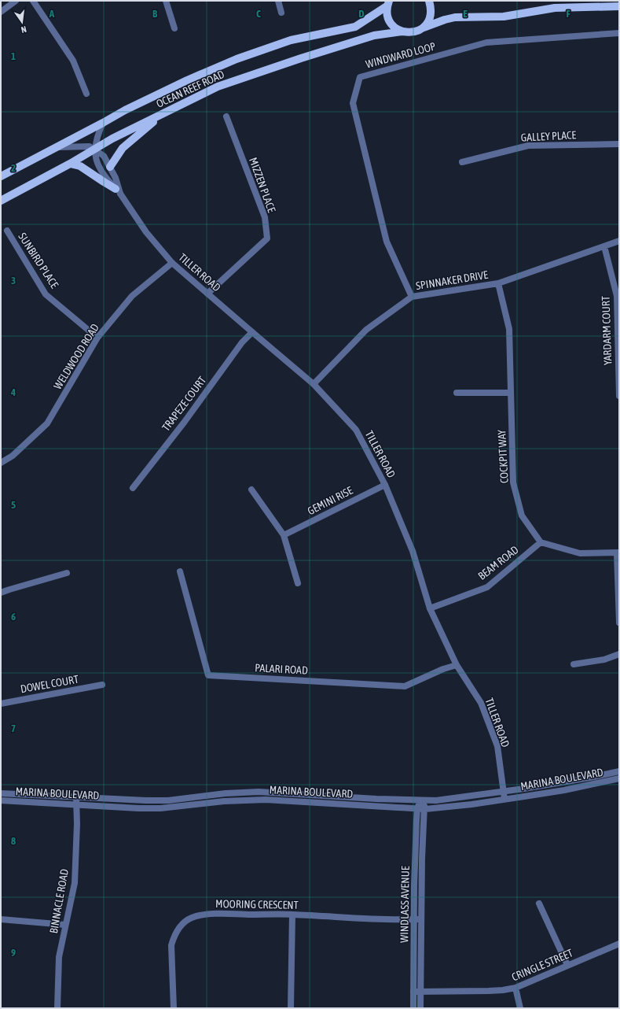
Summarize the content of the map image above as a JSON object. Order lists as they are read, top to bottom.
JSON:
{
  "streets": {
    "main road": ["OCEAN REEF ROAD"],
    "street": [
      "WINDWARD LOOP",
      "GALLEY PLACE",
      "MIZZEN PLACE",
      "SUNBIRD PLACE",
      "TILLER ROAD",
      "SPINNAKER DRIVE",
      "YARDARM COURT",
      "WELDWOOD ROAD",
      "TRAPEZE COURT",
      "COCKPIT WAY",
      "GEMINI RISE",
      "BEAM ROAD",
      "PALARI ROAD",
      "DOWEL COURT",
      "MARINA BOULEVARD",
      "BINNACLE ROAD",
      "MOORING CRESCENT",
      "WINDLASS AVENUE",
      "CRINGLE STREET"
    ]
  },
  "crossings": [
    ["WINDWARD LOOP", "SPINNAKER DRIVE"],
    ["OCEAN REEF ROAD", "TILLER ROAD"],
    ["MIZZEN PLACE", "TILLER ROAD"],
    ["SUNBIRD PLACE", "WELDWOOD ROAD"],
    ["TILLER ROAD", "SPINNAKER DRIVE"],
    ["TILLER ROAD", "WELDWOOD ROAD"],
    ["TILLER ROAD", "TRAPEZE COURT"],
    ["TILLER ROAD", "GEMINI RISE"],
    ["TILLER ROAD", "BEAM ROAD"],
    ["TILLER ROAD", "PALARI ROAD"],
    ["TILLER ROAD", "MARINA BOULEVARD"],
    ["SPINNAKER DRIVE", "YARDARM COURT"],
    ["SPINNAKER DRIVE", "COCKPIT WAY"],
    ["COCKPIT WAY", "BEAM ROAD"],
    ["MARINA BOULEVARD", "BINNACLE ROAD"],
    ["MARINA BOULEVARD", "WINDLASS AVENUE"],
    ["MOORING CRESCENT", "WINDLASS AVENUE"],
    ["WINDLASS AVENUE", "CRINGLE STREET"]
  ],
  "north": "bottom",
  "grid": {
    "columns": [
      "A",
      "B",
      "C",
      "D",
      "E",
      "F"
    ],
    "rows": [
      "1",
      "2",
      "3",
      "4",
      "5",
      "6",
      "7",
      "8",
      "9"
    ]
  }
}
